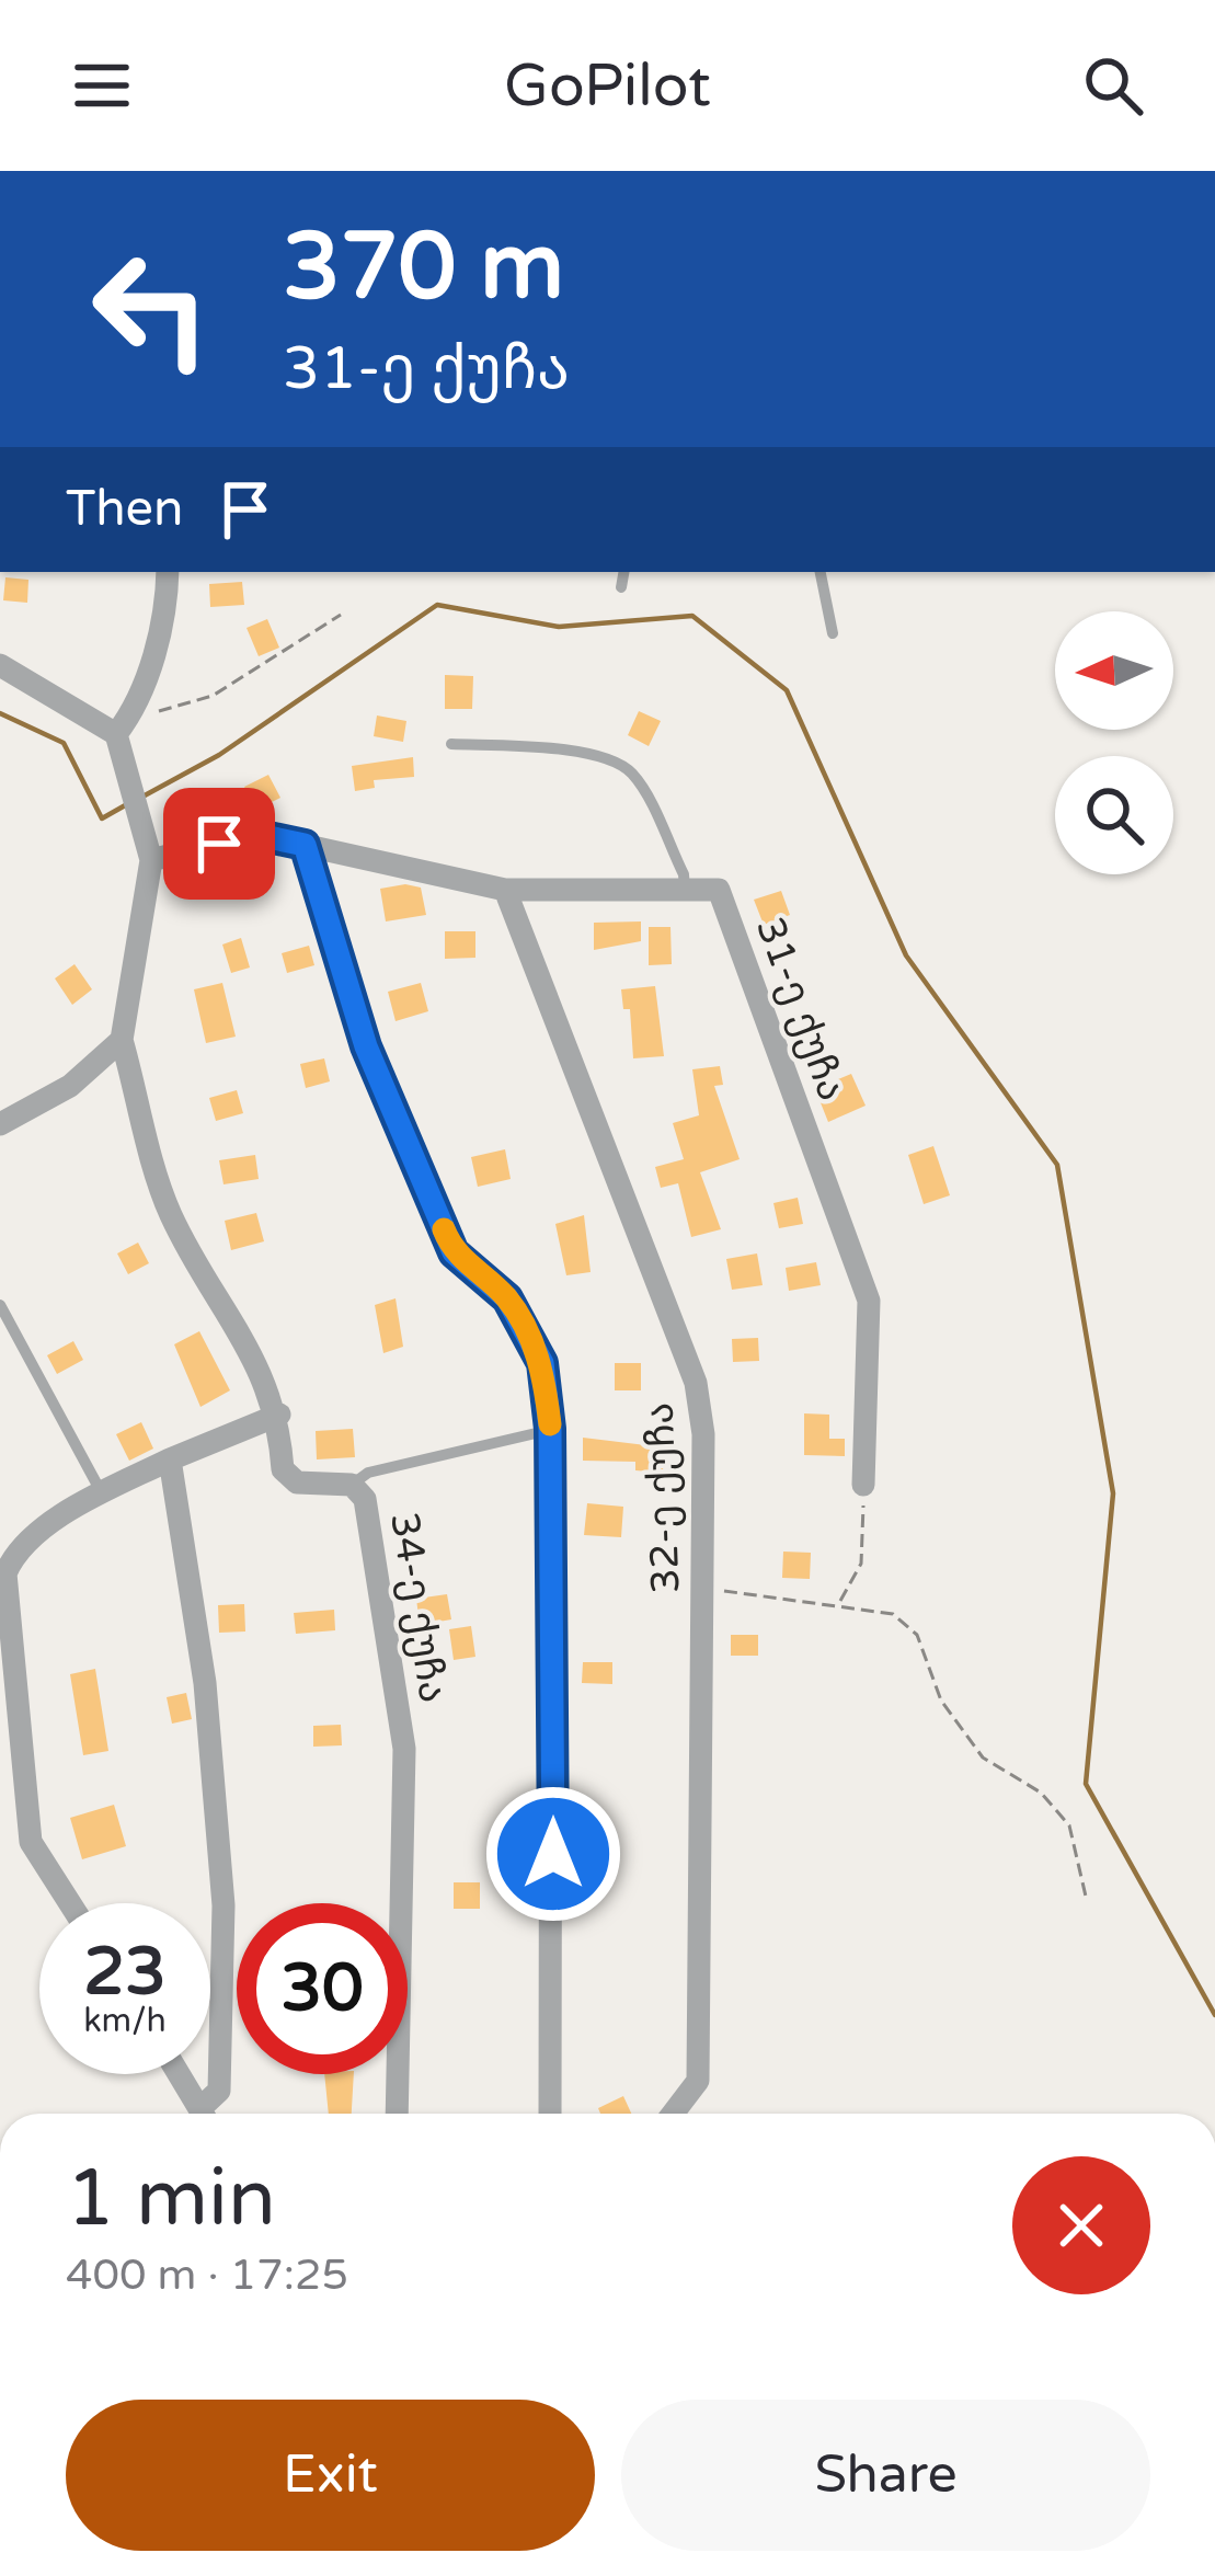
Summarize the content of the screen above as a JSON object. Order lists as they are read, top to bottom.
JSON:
{
  "streets": {
    "street": ["31-ე ქუჩა", "32-ე ქუჩა", "34-ე ქუჩა"]
  },
  "north": "left",
  "page": {
    "header": "GoPilot",
    "turn": ["370 m", "31-ე ქუჩა"],
    "then": "Then",
    "speed": "23 km/h",
    "limit": "30",
    "heading": ["1 min", "400 m · 17:25"],
    "buttons": ["Exit", "Share"]
  }
}
